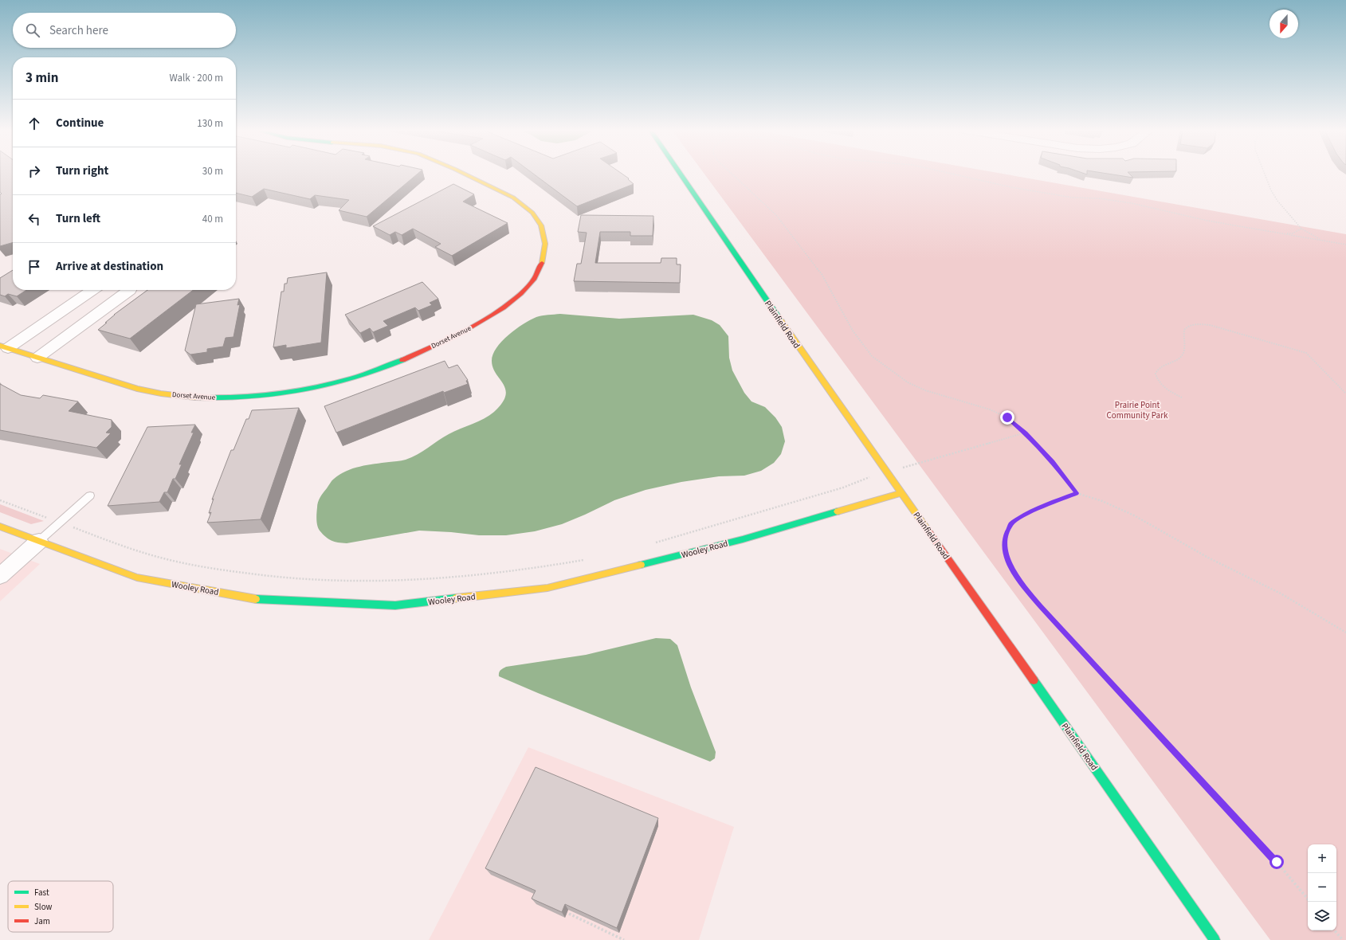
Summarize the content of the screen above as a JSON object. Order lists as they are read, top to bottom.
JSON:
{
  "streets": {
    "street": ["Plainfield Road", "Dorset Avenue", "Wooley Road"]
  },
  "crossings": [
    ["Plainfield Road", "Wooley Road"]
  ],
  "parks": ["Prairie Point Community Park"],
  "legend": ["Fast", "Slow", "Jam"],
  "north": "bottom",
  "page": {
    "search": "Search here",
    "heading": ["3 min", "Walk · 200 m"],
    "list": [
      ["Continue", "130 m"],
      ["Turn right", "30 m"],
      ["Turn left", "40 m"],
      "Arrive at destination"
    ],
    "map_buttons": ["+", "−"]
  }
}
